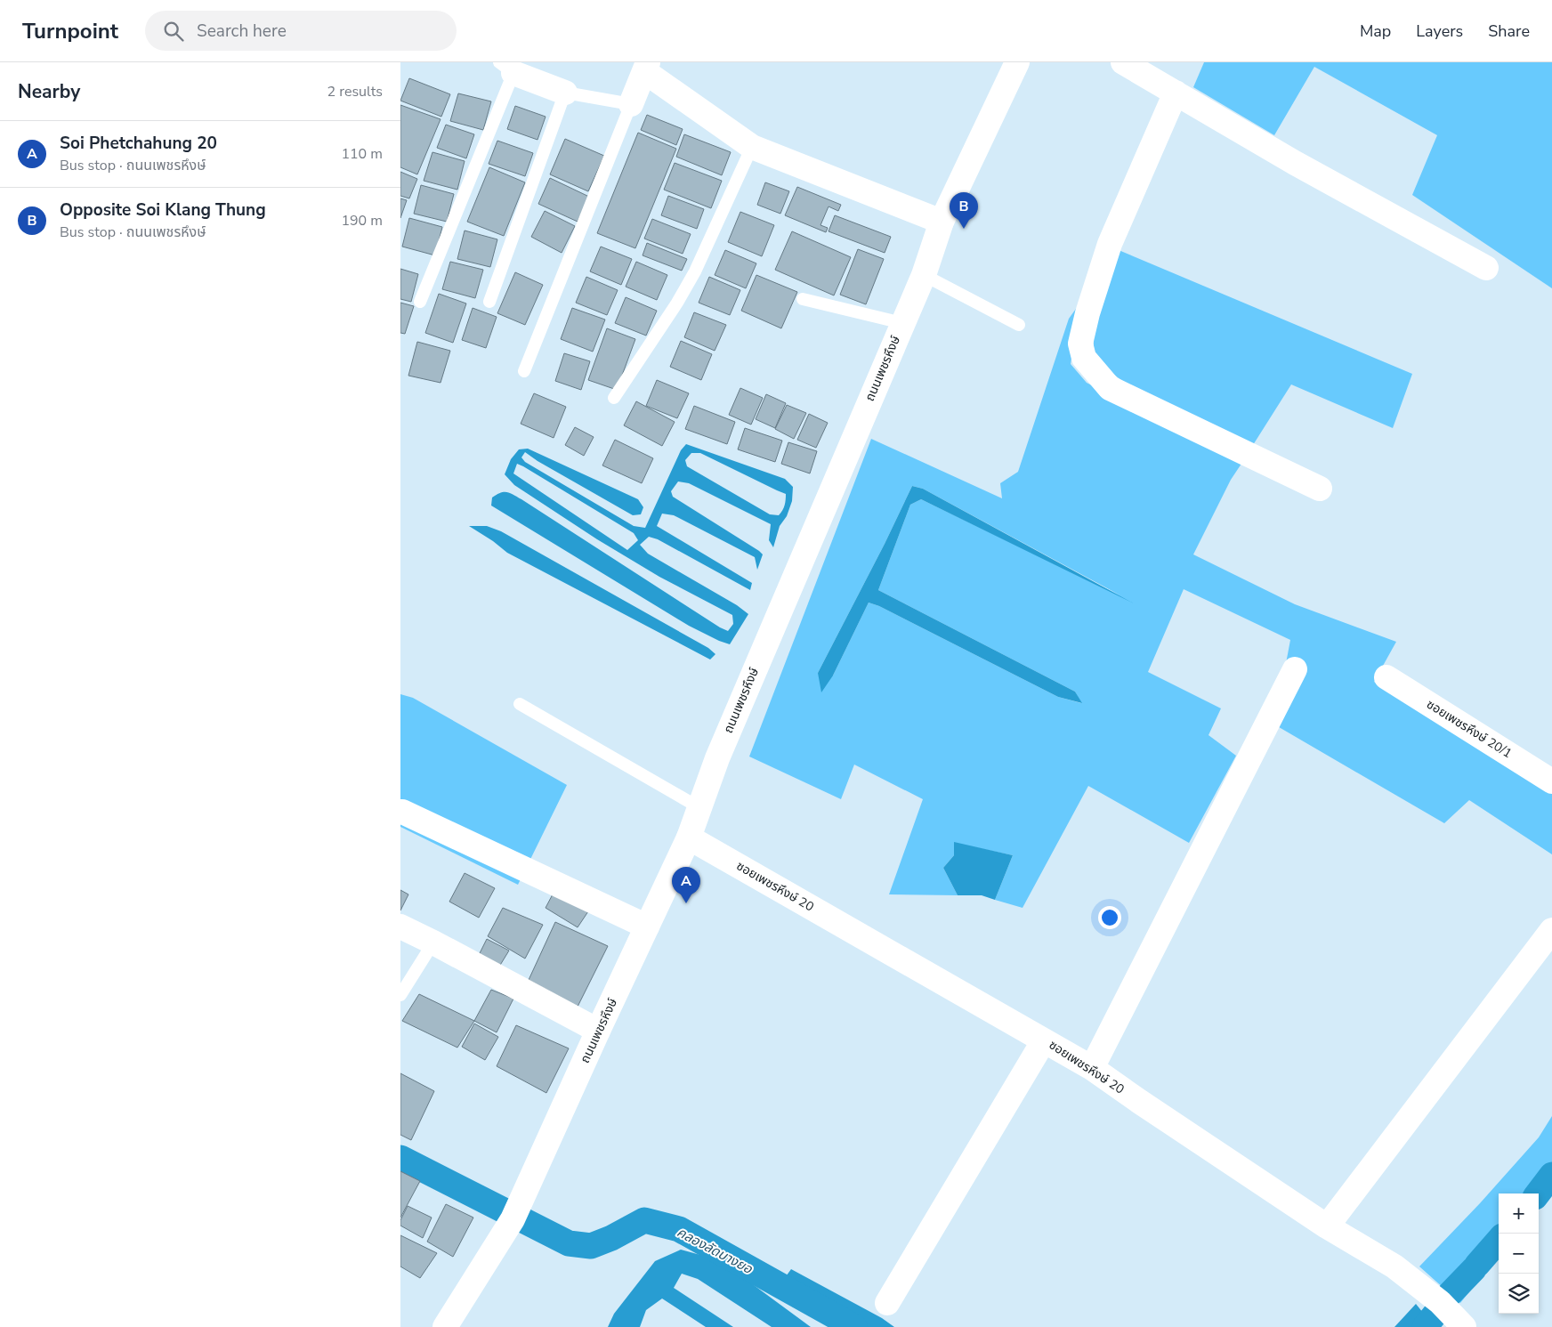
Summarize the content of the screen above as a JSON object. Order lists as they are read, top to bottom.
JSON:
{
  "streets": {
    "street": ["ถนนเพชรหึงษ์", "ซอยเพชรหึงษ์ 20/1", "ซอยเพชรหึงษ์ 20"]
  },
  "crossings": [
    ["ถนนเพชรหึงษ์", "ซอยเพชรหึงษ์ 20"]
  ],
  "water": ["คลองลัดบางยอ"],
  "page": {
    "header": "Turnpoint",
    "search": "Search here",
    "nav": ["Map", "Layers", "Share"],
    "heading": ["Nearby", "2 results"],
    "list": [
      {
        "mark": "A",
        "name": "Soi Phetchahung 20",
        "note": "Bus stop · ถนนเพชรหึงษ์",
        "value": "110 m"
      },
      {
        "mark": "B",
        "name": "Opposite Soi Klang Thung",
        "note": "Bus stop · ถนนเพชรหึงษ์",
        "value": "190 m"
      }
    ],
    "pins": ["B", "A"],
    "map_buttons": ["+", "−"]
  }
}
